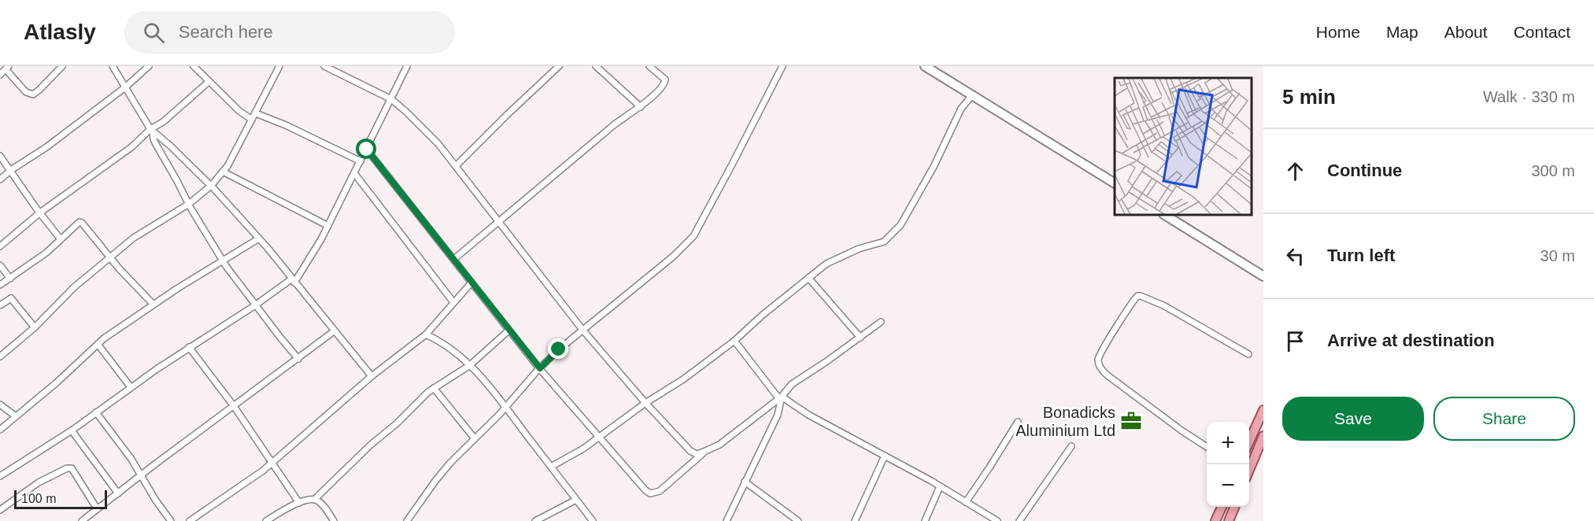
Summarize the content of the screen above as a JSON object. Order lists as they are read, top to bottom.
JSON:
{
  "places": {
    "office": ["Bonadicks Aluminium Ltd"]
  },
  "scale_bar": "100 m",
  "page": {
    "header": "Atlasly",
    "search": "Search here",
    "nav": [
      "Home",
      "Map",
      "About",
      "Contact"
    ],
    "heading": ["5 min", "Walk · 330 m"],
    "list": [
      ["Continue", "300 m"],
      ["Turn left", "30 m"],
      "Arrive at destination"
    ],
    "buttons": ["Save", "Share"],
    "map_buttons": ["+", "−"],
    "scale": "100 m"
  }
}
